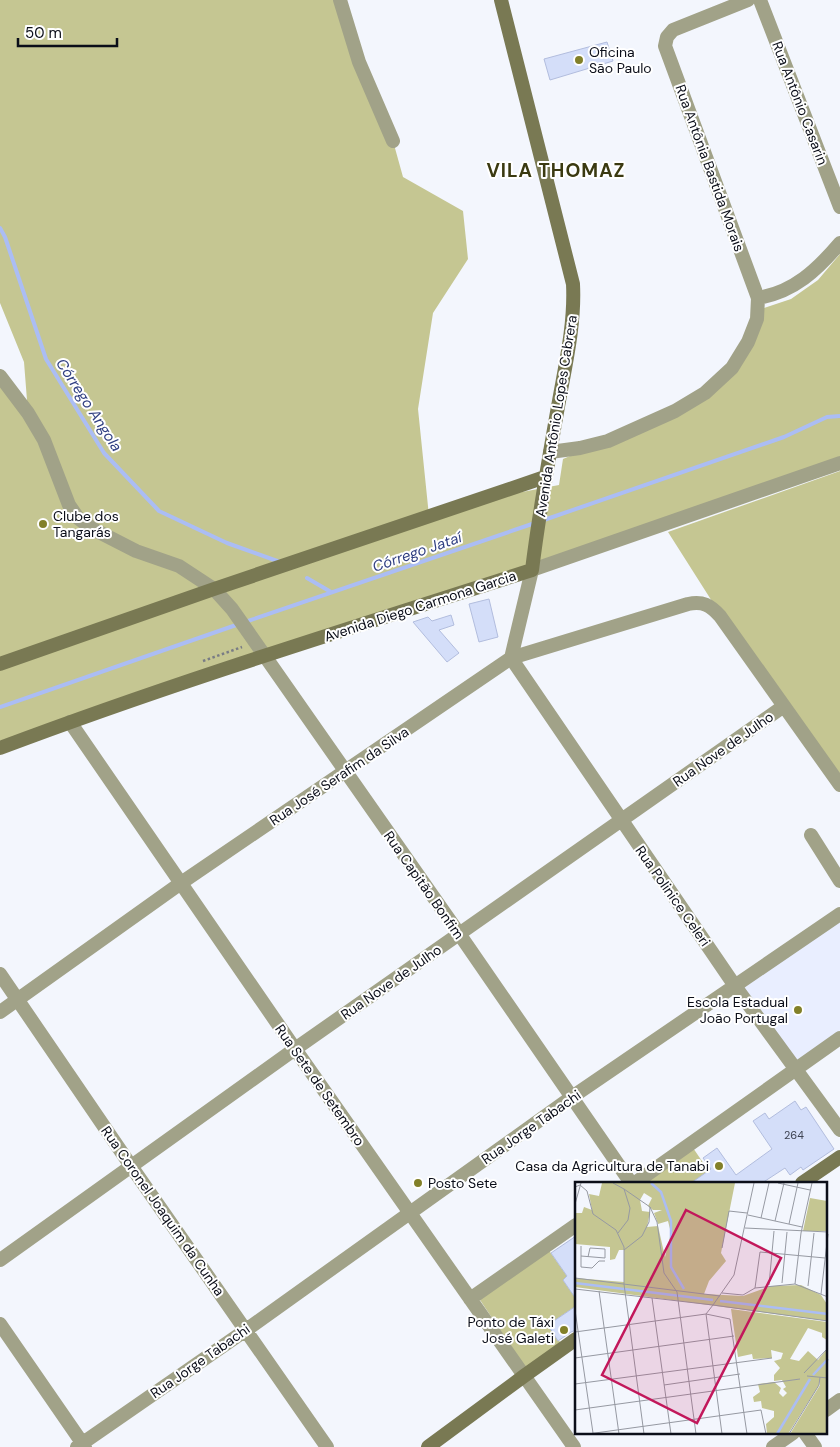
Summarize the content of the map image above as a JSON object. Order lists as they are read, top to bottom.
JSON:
{
  "streets": {
    "main road": ["Avenida Antônio Lopes Cabrera", "Avenida Diego Carmona Garcia"],
    "street": [
      "Rua Antônio Casarin",
      "Rua Antônia Bastida Morais",
      "Rua Nove de Julho",
      "Rua José Serafim da Silva",
      "Rua Capitão Bonfim",
      "Rua Polinice Celeri",
      "Rua Sete de Setembro",
      "Rua Jorge Tabachi",
      "Rua Coronel Joaquim da Cunha"
    ]
  },
  "crossings": [
    ["Avenida Antônio Lopes Cabrera", "Avenida Diego Carmona Garcia"],
    ["Avenida Antônio Lopes Cabrera", "Rua José Serafim da Silva"],
    ["Avenida Antônio Lopes Cabrera", "Rua Polinice Celeri"],
    ["Avenida Diego Carmona Garcia", "Rua Capitão Bonfim"],
    ["Avenida Diego Carmona Garcia", "Rua Sete de Setembro"],
    ["Rua Nove de Julho", "Rua José Serafim da Silva"],
    ["Rua Nove de Julho", "Rua Capitão Bonfim"],
    ["Rua Nove de Julho", "Rua Polinice Celeri"],
    ["Rua Nove de Julho", "Rua Sete de Setembro"],
    ["Rua Nove de Julho", "Rua Coronel Joaquim da Cunha"],
    ["Rua José Serafim da Silva", "Rua Capitão Bonfim"],
    ["Rua José Serafim da Silva", "Rua Polinice Celeri"],
    ["Rua José Serafim da Silva", "Rua Sete de Setembro"],
    ["Rua José Serafim da Silva", "Rua Coronel Joaquim da Cunha"],
    ["Rua Capitão Bonfim", "Rua Jorge Tabachi"],
    ["Rua Polinice Celeri", "Rua Jorge Tabachi"],
    ["Rua Sete de Setembro", "Rua Jorge Tabachi"],
    ["Rua Jorge Tabachi", "Rua Coronel Joaquim da Cunha"]
  ],
  "districts": ["VILA THOMAZ"],
  "water": ["Córrego Angola", "Córrego Jataí"],
  "places": [
    "Oficina São Paulo",
    "Clube dos Tangarás",
    "Escola Estadual João Portugal",
    "Casa da Agricultura de Tanabi",
    "Posto Sete",
    "Ponto de Táxi José Galeti"
  ],
  "house_numbers": ["264"],
  "scale_bar": "50 m"
}
